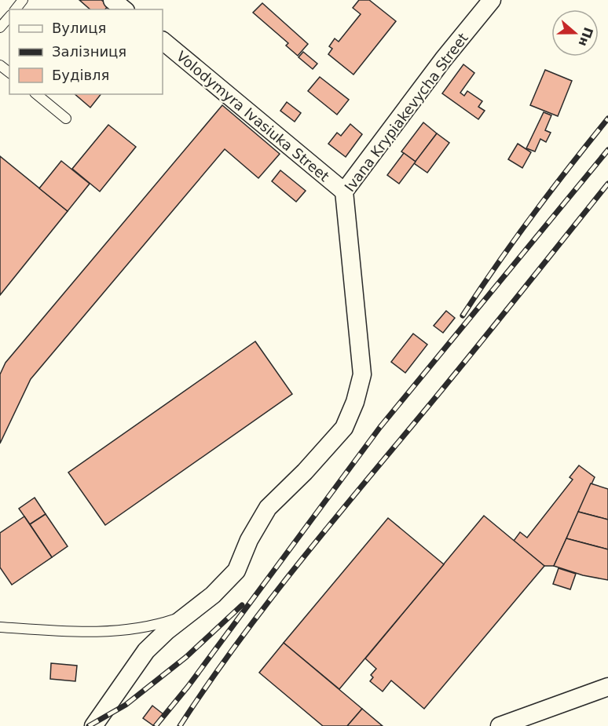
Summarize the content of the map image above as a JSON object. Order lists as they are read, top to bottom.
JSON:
{
  "streets": {
    "street": ["Ivana Krypiakevycha Street", "Volodymyra Ivasiuka Street"]
  },
  "crossings": [
    ["Ivana Krypiakevycha Street", "Volodymyra Ivasiuka Street"]
  ],
  "legend": ["Вулиця", "Залізниця", "Будівля"],
  "north": "right"
}
